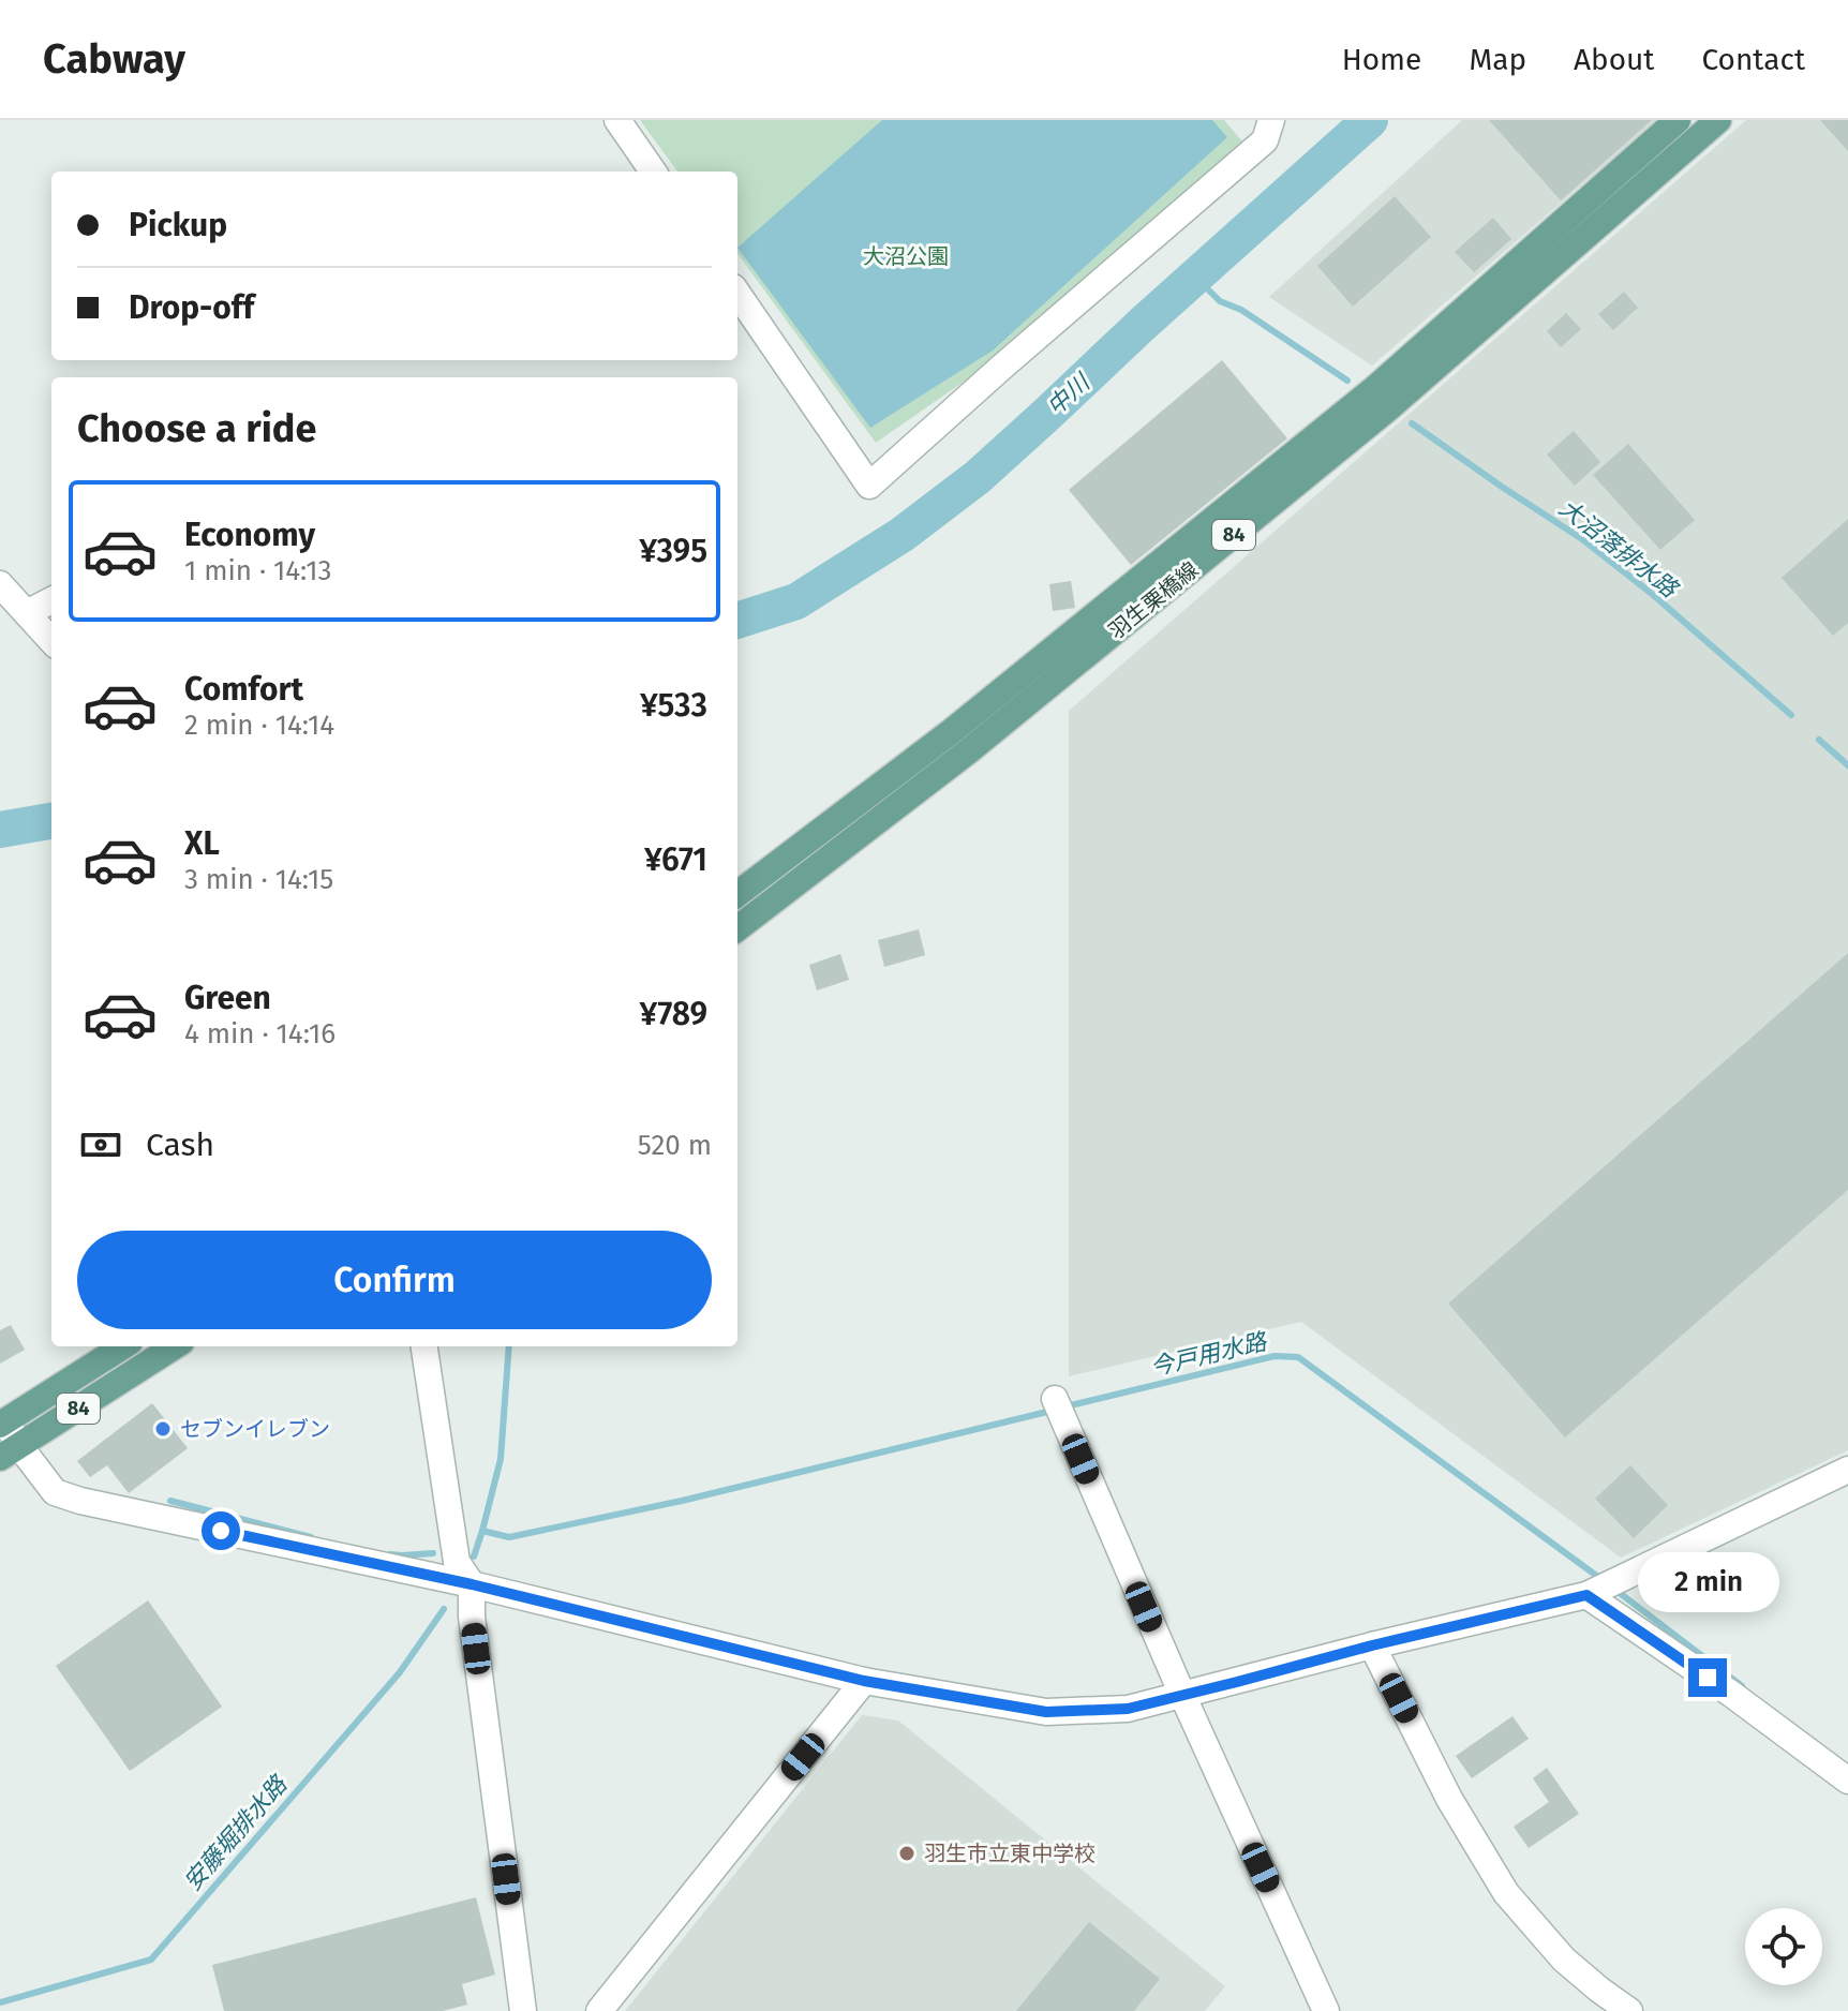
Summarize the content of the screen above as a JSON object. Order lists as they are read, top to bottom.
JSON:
{
  "streets": {
    "main road": ["84", "羽生栗橋線"]
  },
  "water": [
    "中川",
    "大沼落排水路",
    "今戸用水路",
    "安藤堀排水路"
  ],
  "parks": ["大沼公園"],
  "places": ["セブンイレブン", "羽生市立東中学校"],
  "page": {
    "header": "Cabway",
    "nav": [
      "Home",
      "Map",
      "About",
      "Contact"
    ],
    "banner": ["Pickup", "Drop-off"],
    "heading": "Choose a ride",
    "list": [
      {
        "name": "Economy",
        "note": "1 min · 14:13",
        "value": "¥395"
      },
      {
        "name": "Comfort",
        "note": "2 min · 14:14",
        "value": "¥533"
      },
      {
        "name": "XL",
        "note": "3 min · 14:15",
        "value": "¥671"
      },
      {
        "name": "Green",
        "note": "4 min · 14:16",
        "value": "¥789"
      }
    ],
    "pay": ["Cash", "520 m"],
    "buttons": "Confirm",
    "bubble": "2 min"
  }
}
